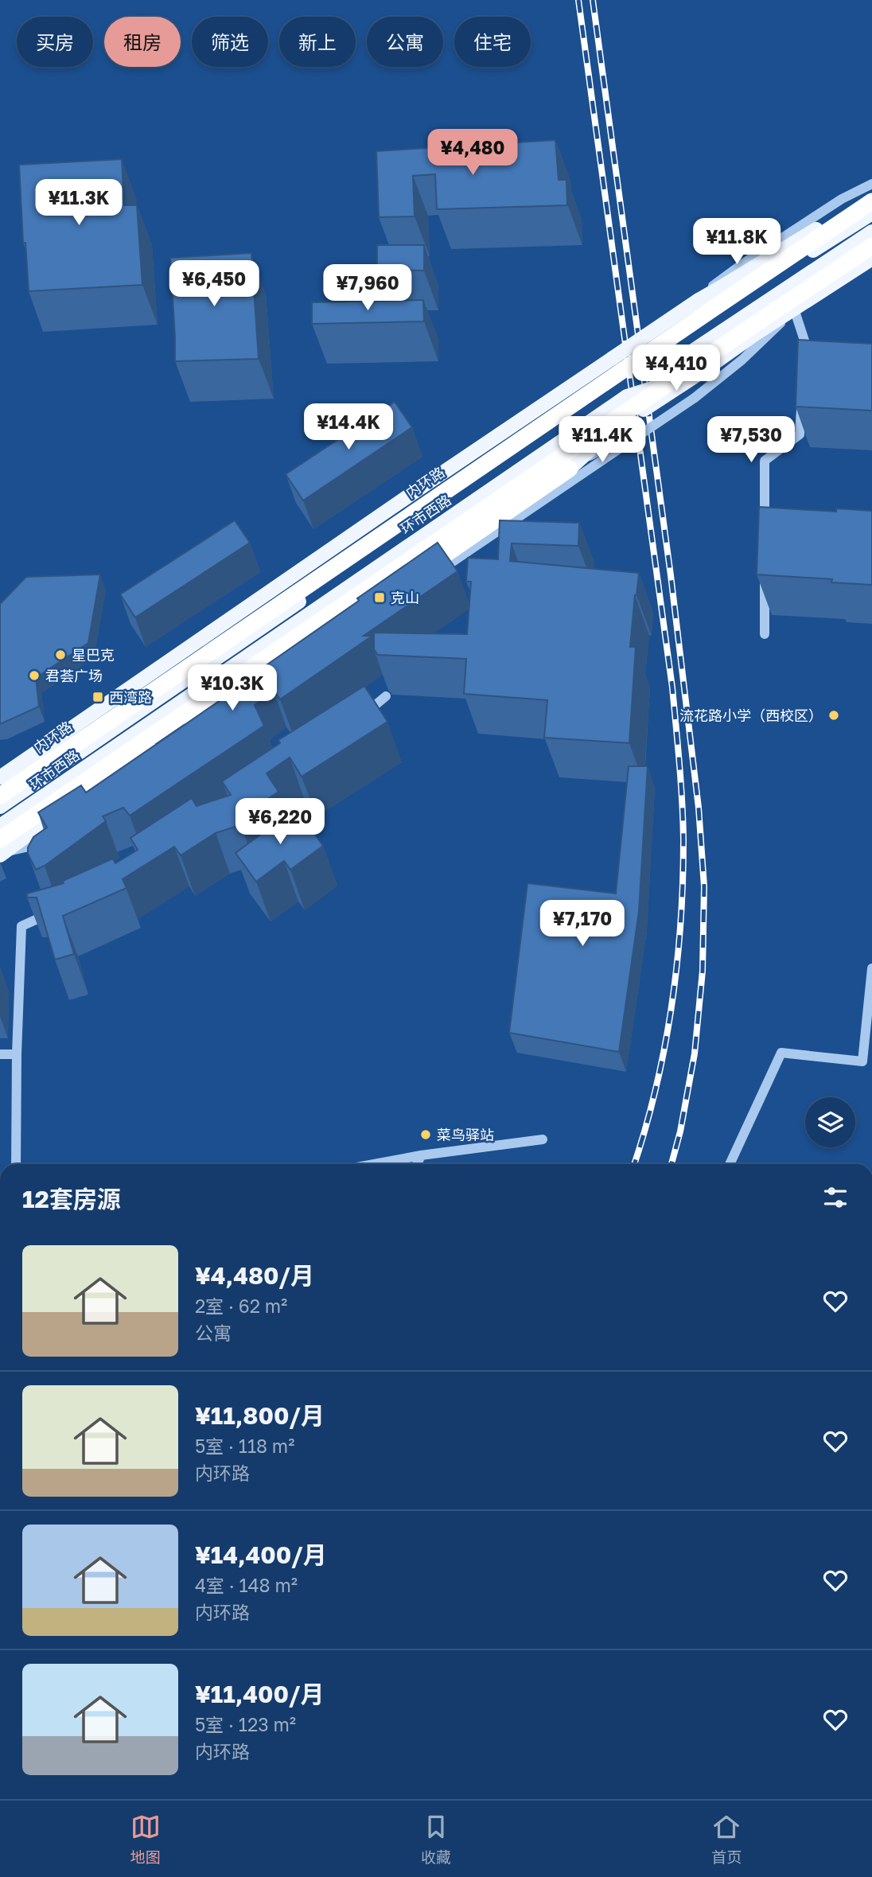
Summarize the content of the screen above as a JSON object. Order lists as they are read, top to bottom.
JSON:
{
  "streets": {
    "highway": ["内环路"],
    "main road": ["环市西路"]
  },
  "places": {
    "transit": ["克山", "西湾路"],
    "other": [
      "星巴克",
      "君荟广场",
      "流花路小学（西校区）",
      "菜鸟驿站"
    ]
  },
  "page": {
    "chip": [
      "买房",
      "租房",
      "筛选",
      "新上",
      "公寓",
      "住宅"
    ],
    "price": [
      "¥4,480",
      "¥11.3K",
      "¥11.8K",
      "¥6,450",
      "¥7,960",
      "¥4,410",
      "¥14.4K",
      "¥11.4K",
      "¥7,530",
      "¥10.3K",
      "¥6,220",
      "¥7,170"
    ],
    "heading": "12套房源",
    "list": [
      {
        "name": "¥4,480/月",
        "note": "2室 · 62 m² · 公寓"
      },
      {
        "name": "¥11,800/月",
        "note": "5室 · 118 m² · 内环路"
      },
      {
        "name": "¥14,400/月",
        "note": "4室 · 148 m² · 内环路"
      },
      {
        "name": "¥11,400/月",
        "note": "5室 · 123 m² · 内环路"
      }
    ],
    "tabs": ["地图", "收藏", "首页"]
  }
}
